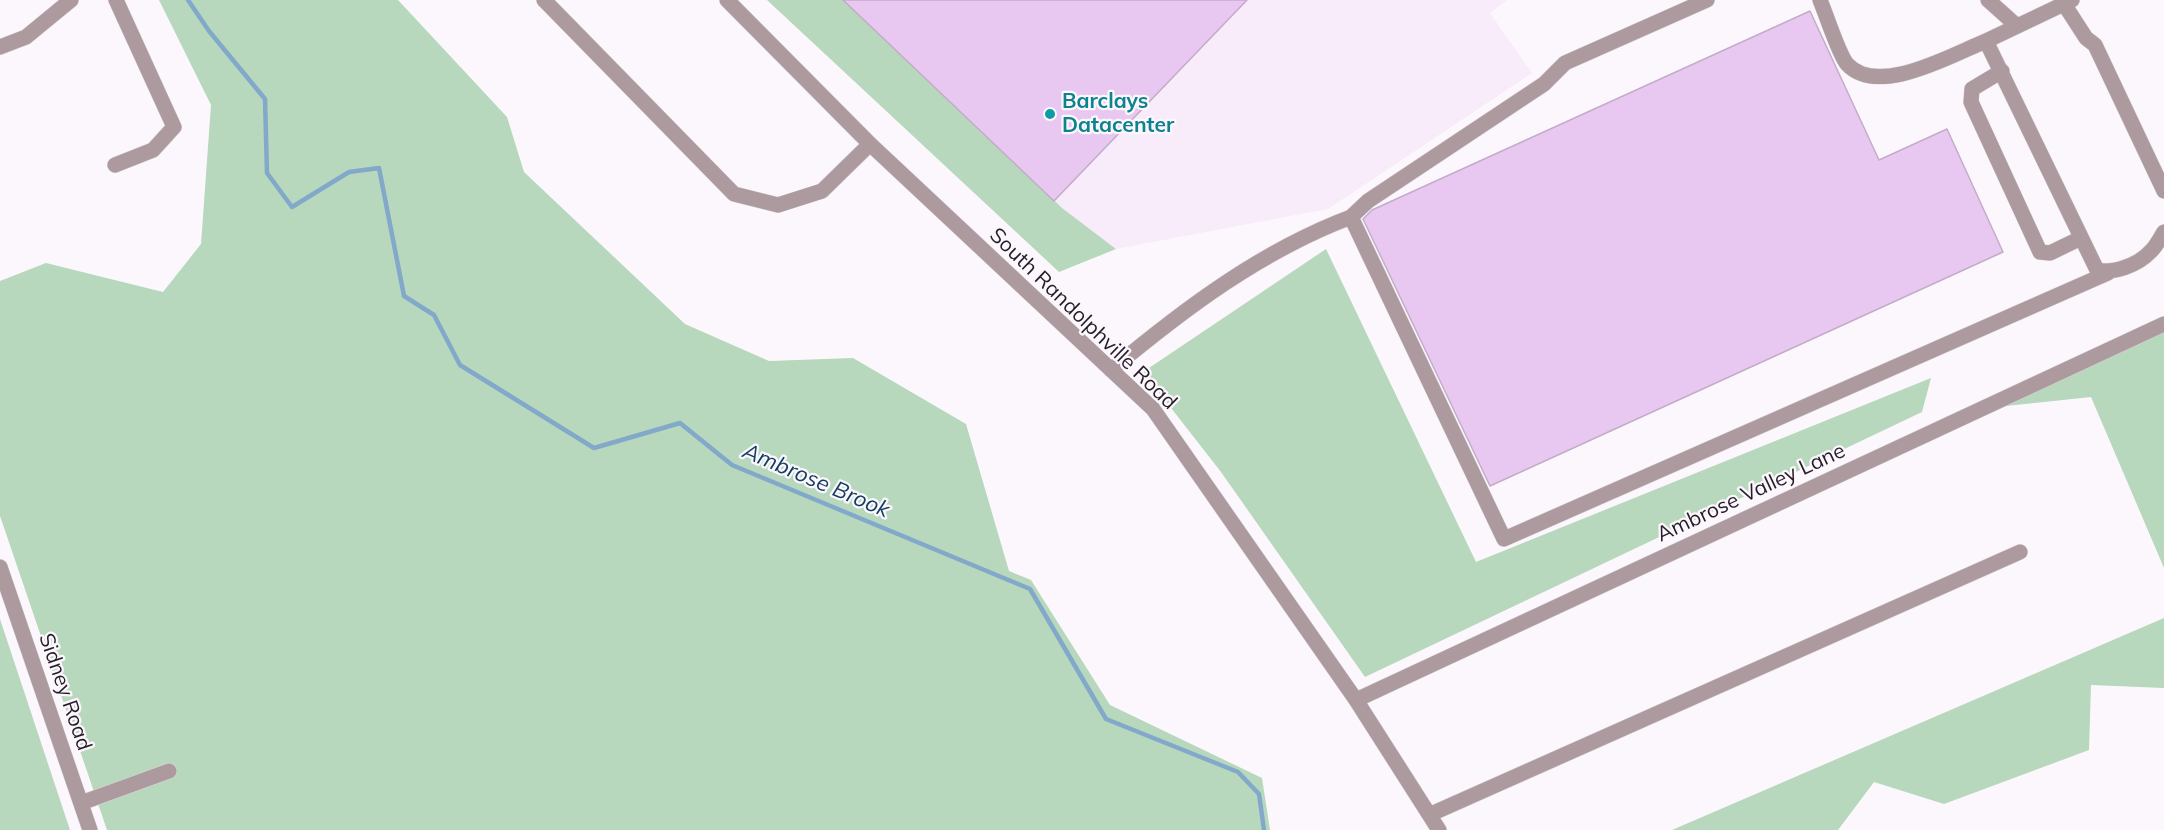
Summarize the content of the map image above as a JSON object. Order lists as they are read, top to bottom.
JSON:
{
  "streets": {
    "street": ["South Randolphville Road", "Ambrose Valley Lane", "Sidney Road"]
  },
  "crossings": [
    ["South Randolphville Road", "Ambrose Valley Lane"]
  ],
  "water": ["Ambrose Brook"],
  "places": ["Barclays Datacenter"]
}
